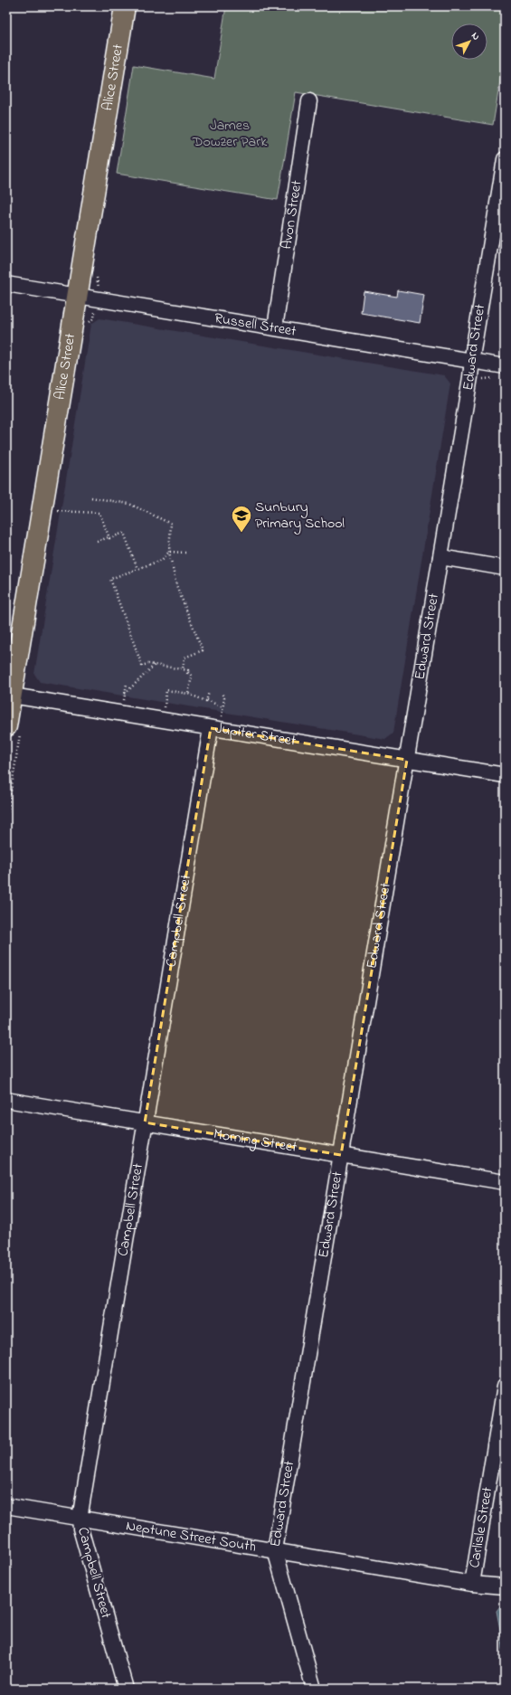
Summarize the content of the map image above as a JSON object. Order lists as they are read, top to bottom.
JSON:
{
  "streets": {
    "main road": ["Alice Street"],
    "street": [
      "Avon Street",
      "Russell Street",
      "Edward Street",
      "Jupiter Street",
      "Campbell Street",
      "Morning Street",
      "Carlisle Street",
      "Neptune Street South"
    ]
  },
  "crossings": [
    ["Alice Street", "Russell Street"],
    ["Alice Street", "Jupiter Street"],
    ["Avon Street", "Russell Street"],
    ["Russell Street", "Edward Street"],
    ["Edward Street", "Jupiter Street"],
    ["Edward Street", "Morning Street"],
    ["Edward Street", "Neptune Street South"],
    ["Jupiter Street", "Campbell Street"],
    ["Campbell Street", "Morning Street"],
    ["Campbell Street", "Neptune Street South"],
    ["Carlisle Street", "Neptune Street South"]
  ],
  "parks": ["James Dowzer Park"],
  "places": {
    "school or university": ["Sunbury Primary School"]
  },
  "north": "top right"
}
